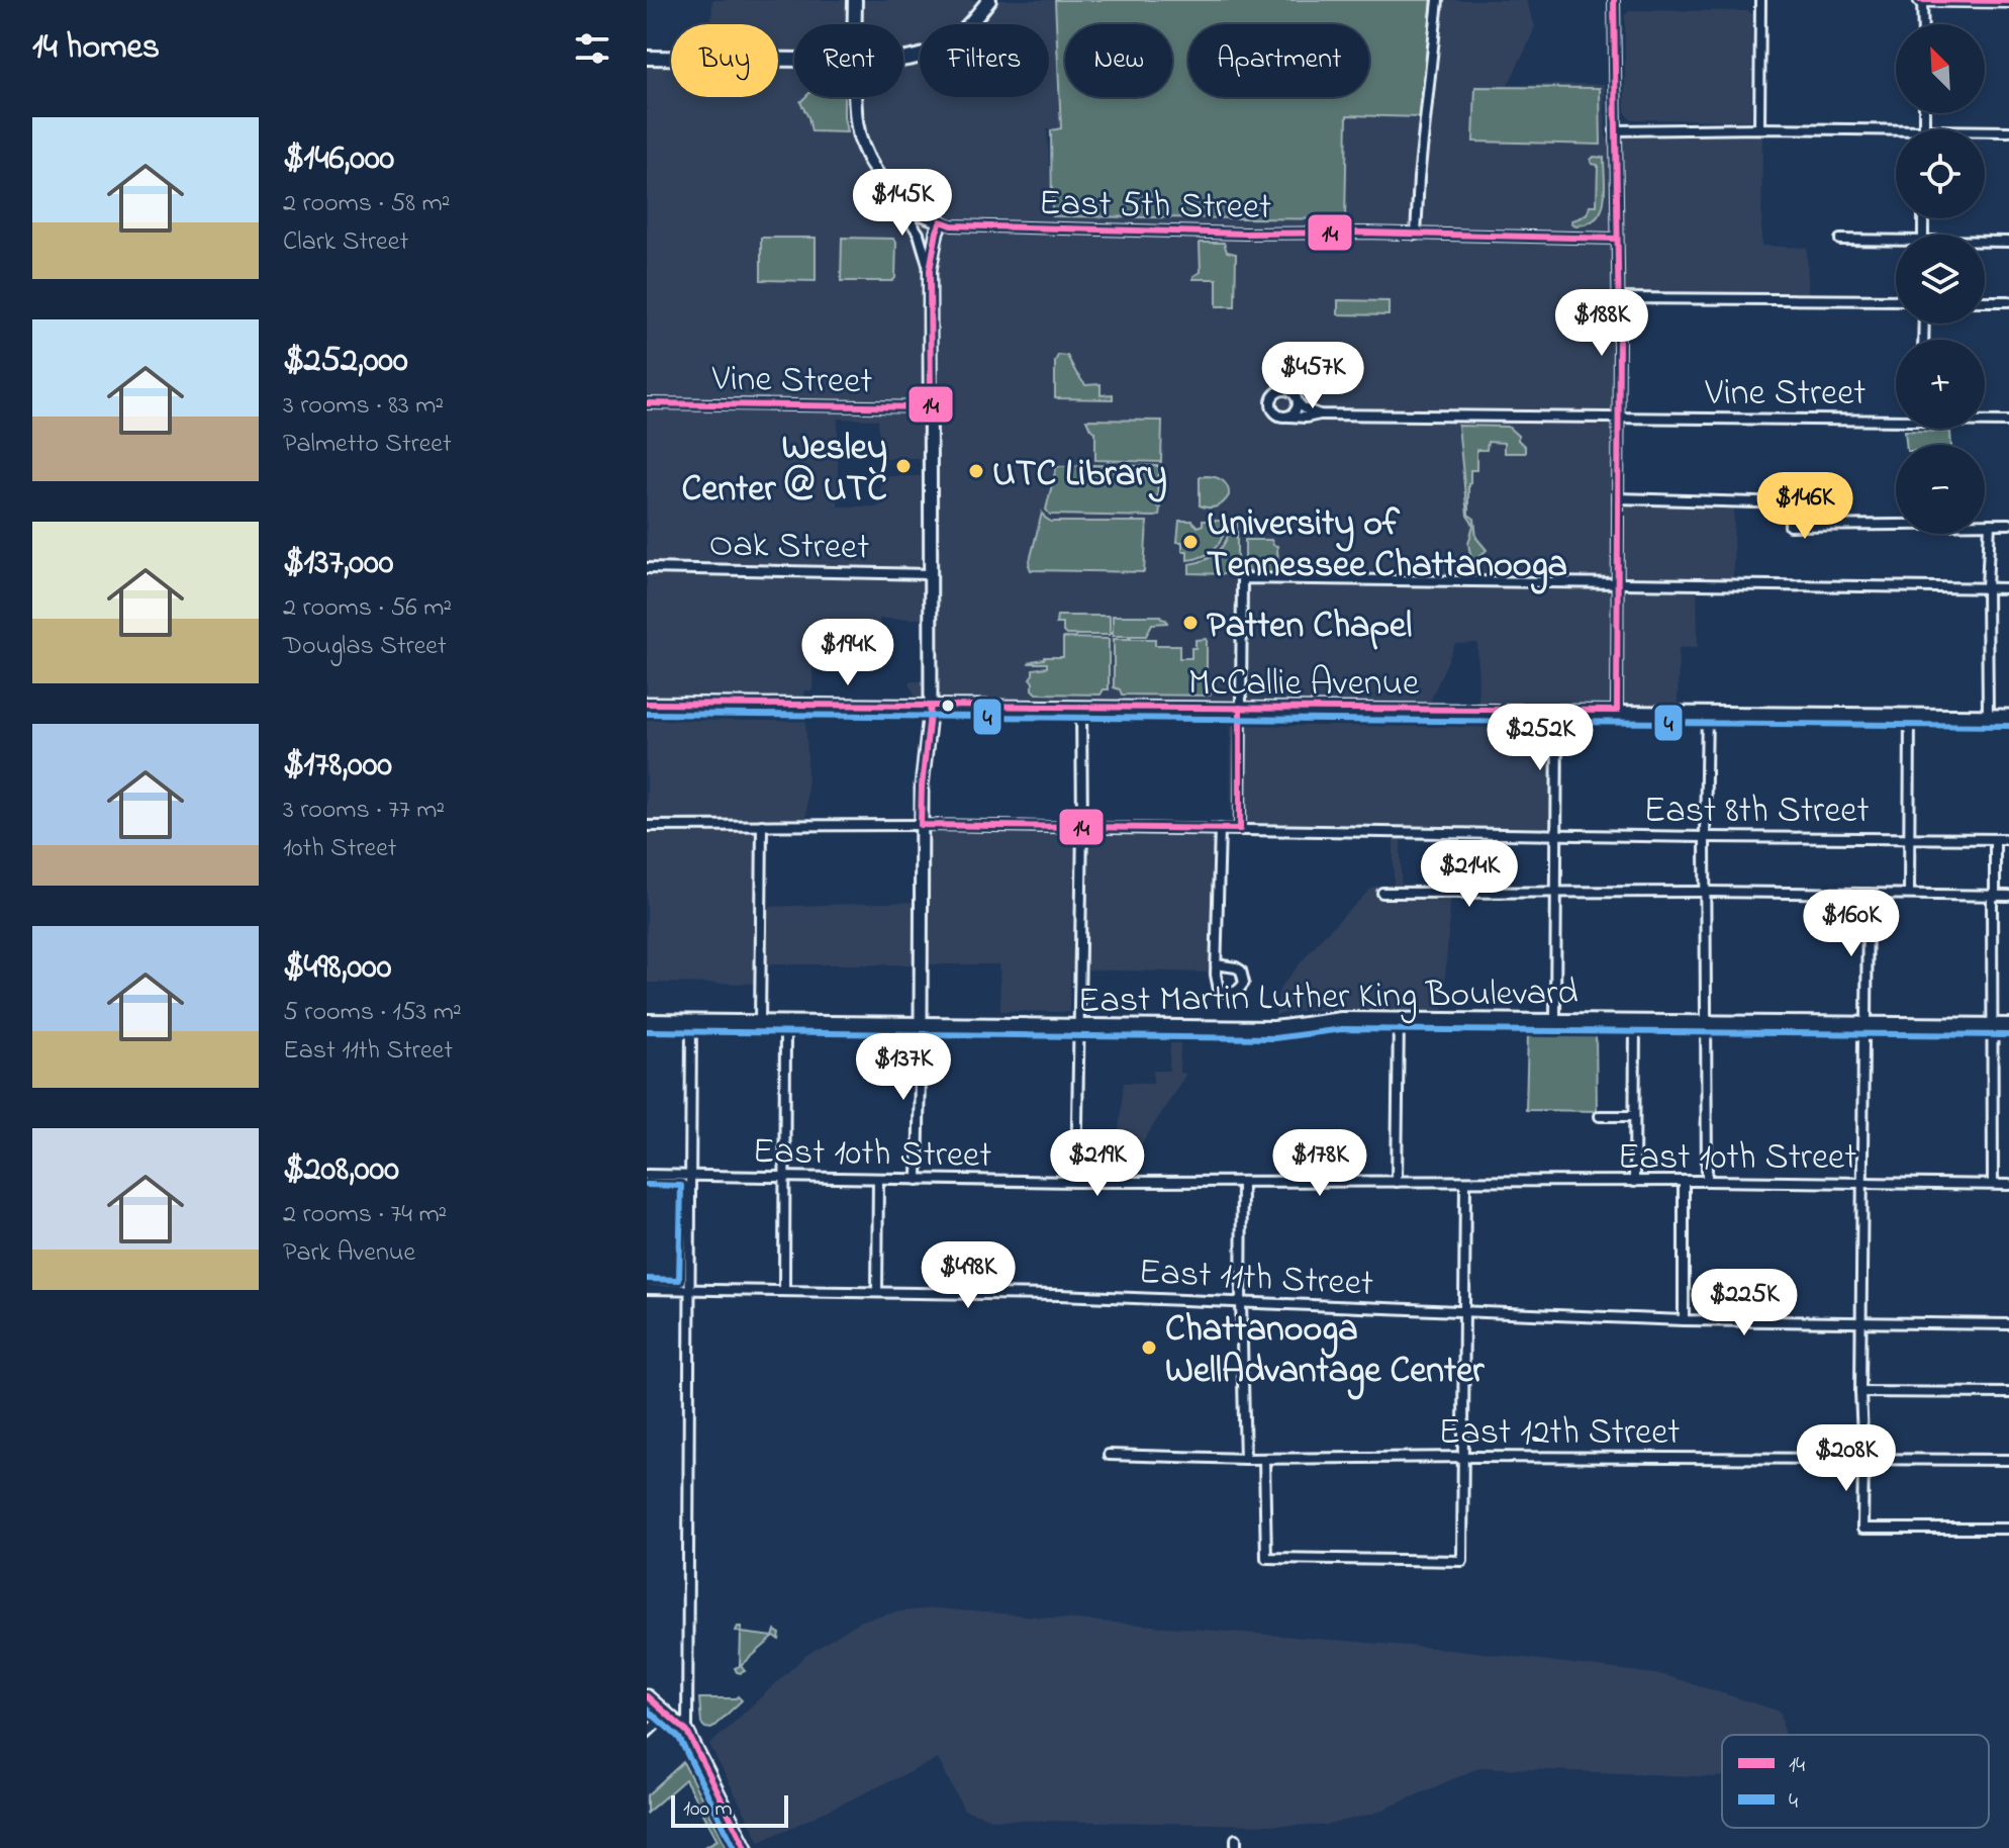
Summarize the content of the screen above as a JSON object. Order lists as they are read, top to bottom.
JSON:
{
  "streets": {
    "main road": ["East 5th Street", "McCallie Avenue", "East Martin Luther King Boulevard"],
    "street": [
      "Vine Street",
      "Oak Street",
      "East 8th Street",
      "East 10th Street",
      "East 11th Street",
      "East 12th Street"
    ]
  },
  "places": [
    "Wesley Center @ UTC",
    "UTC Library",
    "University of Tennessee Chattanooga",
    "Patten Chapel",
    "Chattanooga WellAdvantage Center"
  ],
  "lines": ["transit line 14", "transit line 4"],
  "legend": ["14", "4"],
  "scale_bar": "100 m",
  "north": "top left",
  "page": {
    "heading": "14 homes",
    "map_buttons": ["+", "−"],
    "chip": [
      "Buy",
      "Rent",
      "Filters",
      "New",
      "Apartment"
    ],
    "list": [
      {
        "name": "$146,000",
        "note": "2 rooms · 58 m² · Clark Street"
      },
      {
        "name": "$252,000",
        "note": "3 rooms · 83 m² · Palmetto Street"
      },
      {
        "name": "$137,000",
        "note": "2 rooms · 56 m² · Douglas Street"
      },
      {
        "name": "$178,000",
        "note": "3 rooms · 77 m² · 10th Street"
      },
      {
        "name": "$498,000",
        "note": "5 rooms · 153 m² · East 11th Street"
      },
      {
        "name": "$208,000",
        "note": "2 rooms · 74 m² · Park Avenue"
      }
    ],
    "price": [
      "$145K",
      "$188K",
      "$457K",
      "$146K",
      "$194K",
      "$252K",
      "$214K",
      "$160K",
      "$137K",
      "$219K",
      "$178K",
      "$498K",
      "$225K",
      "$208K"
    ],
    "scale": "100 m"
  }
}
